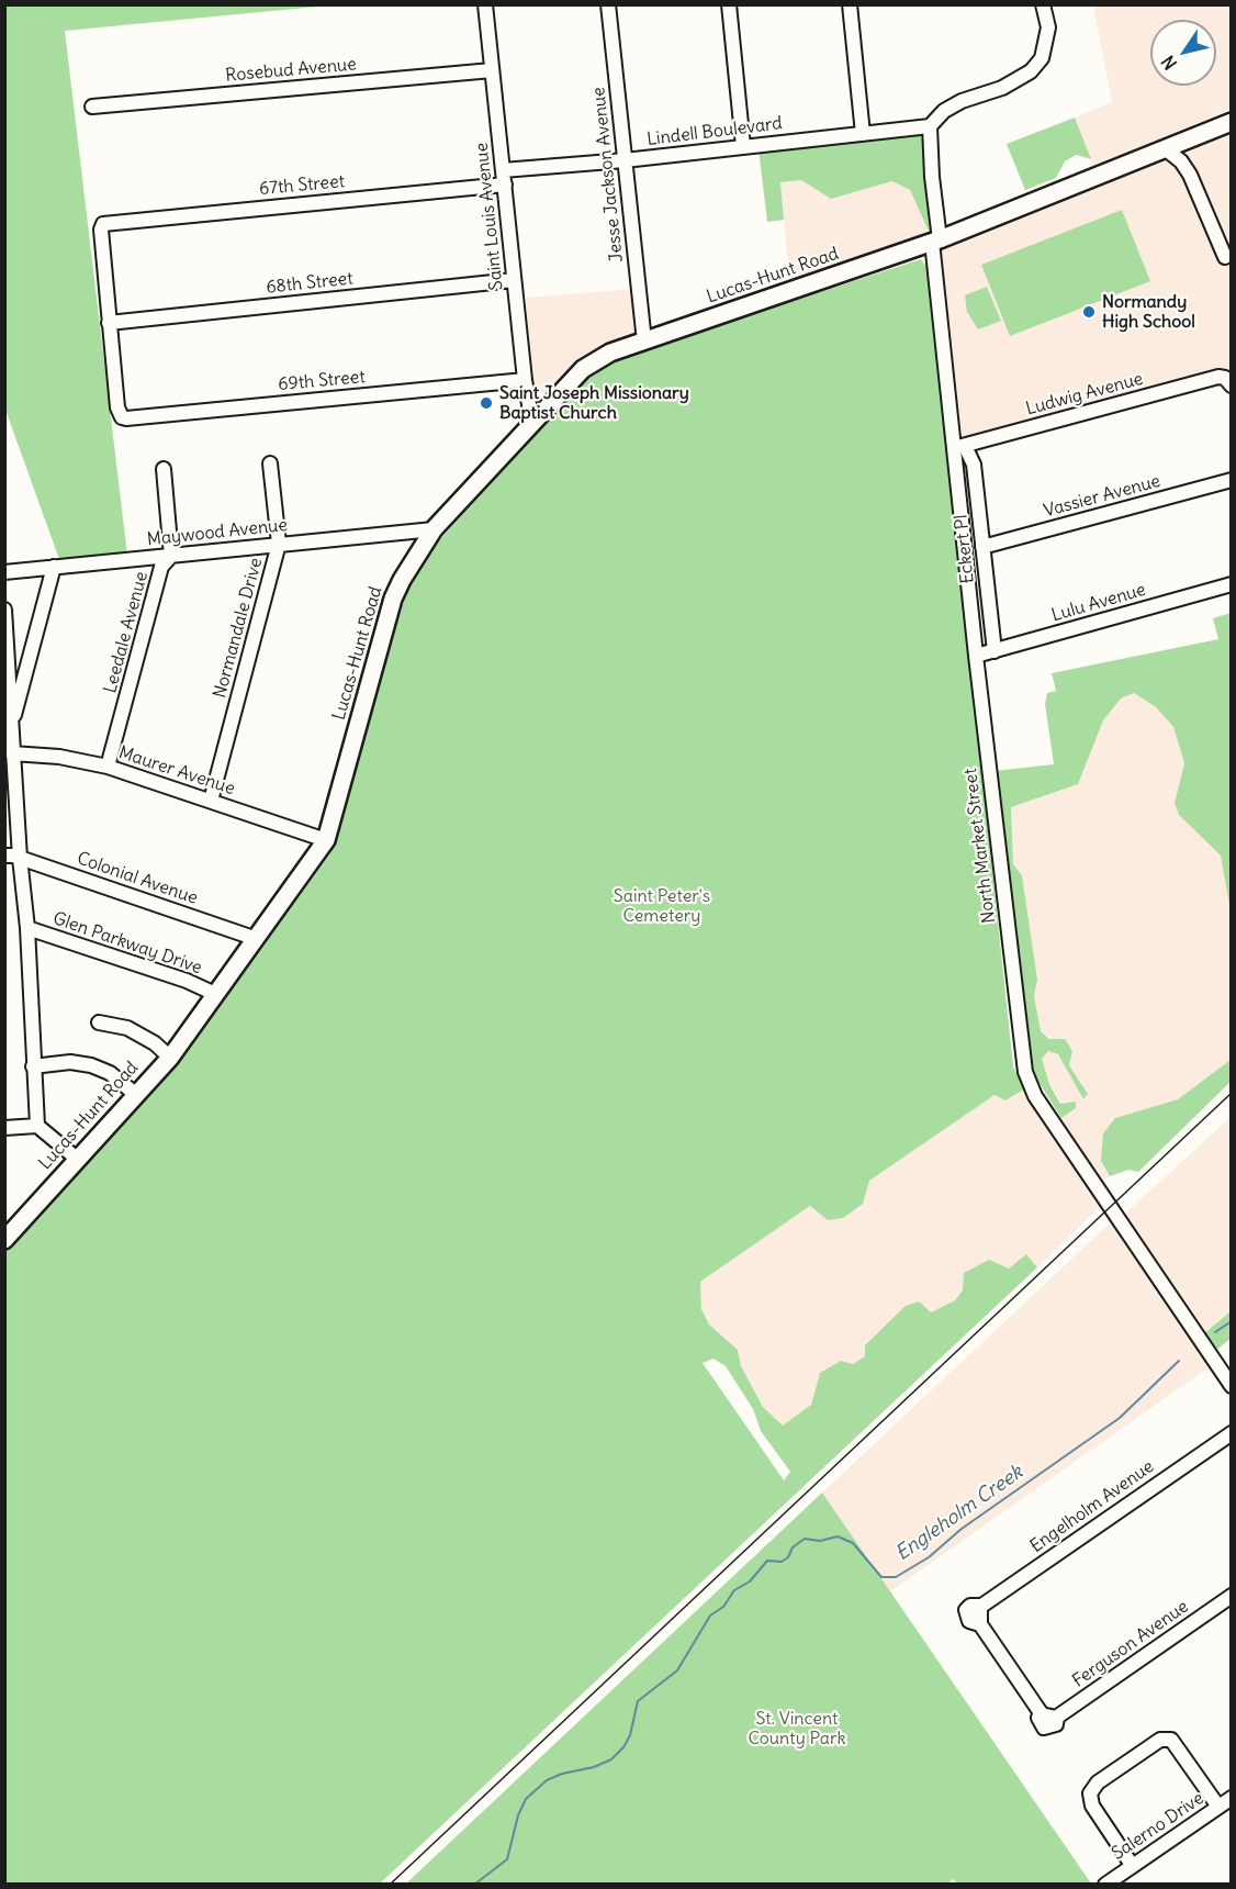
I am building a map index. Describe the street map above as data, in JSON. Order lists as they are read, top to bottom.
{
  "streets": {
    "main road": ["Lucas-Hunt Road"],
    "street": [
      "Rosebud Avenue",
      "Lindell Boulevard",
      "Jesse Jackson Avenue",
      "67th Street",
      "Saint Louis Avenue",
      "68th Street",
      "69th Street",
      "Ludwig Avenue",
      "Vassier Avenue",
      "Maywood Avenue",
      "Eckert Pl",
      "Lulu Avenue",
      "Normandale Drive",
      "Leedale Avenue",
      "Maurer Avenue",
      "North Market Street",
      "Colonial Avenue",
      "Glen Parkway Drive",
      "Engelholm Avenue",
      "Ferguson Avenue",
      "Salerno Drive"
    ]
  },
  "crossings": [
    ["Rosebud Avenue", "Saint Louis Avenue"],
    ["Lindell Boulevard", "Jesse Jackson Avenue"],
    ["Lindell Boulevard", "67th Street"],
    ["Lindell Boulevard", "Saint Louis Avenue"],
    ["Lindell Boulevard", "North Market Street"],
    ["Jesse Jackson Avenue", "Lucas-Hunt Road"],
    ["67th Street", "Saint Louis Avenue"],
    ["67th Street", "68th Street"],
    ["67th Street", "69th Street"],
    ["Saint Louis Avenue", "Lucas-Hunt Road"],
    ["Saint Louis Avenue", "68th Street"],
    ["Saint Louis Avenue", "69th Street"],
    ["Lucas-Hunt Road", "Maywood Avenue"],
    ["Lucas-Hunt Road", "Maurer Avenue"],
    ["Lucas-Hunt Road", "North Market Street"],
    ["Lucas-Hunt Road", "Colonial Avenue"],
    ["Lucas-Hunt Road", "Glen Parkway Drive"],
    ["68th Street", "69th Street"],
    ["Ludwig Avenue", "Eckert Pl"],
    ["Ludwig Avenue", "North Market Street"],
    ["Vassier Avenue", "Eckert Pl"],
    ["Maywood Avenue", "Normandale Drive"],
    ["Maywood Avenue", "Leedale Avenue"],
    ["Eckert Pl", "Lulu Avenue"],
    ["Eckert Pl", "North Market Street"],
    ["Lulu Avenue", "North Market Street"],
    ["Normandale Drive", "Maurer Avenue"],
    ["Leedale Avenue", "Maurer Avenue"],
    ["Engelholm Avenue", "Ferguson Avenue"]
  ],
  "water": ["Engleholm Creek"],
  "parks": ["Saint Peter's Cemetery", "St. Vincent County Park"],
  "places": ["Normandy High School", "Saint Joseph Missionary Baptist Church"],
  "north": "bottom left"
}
